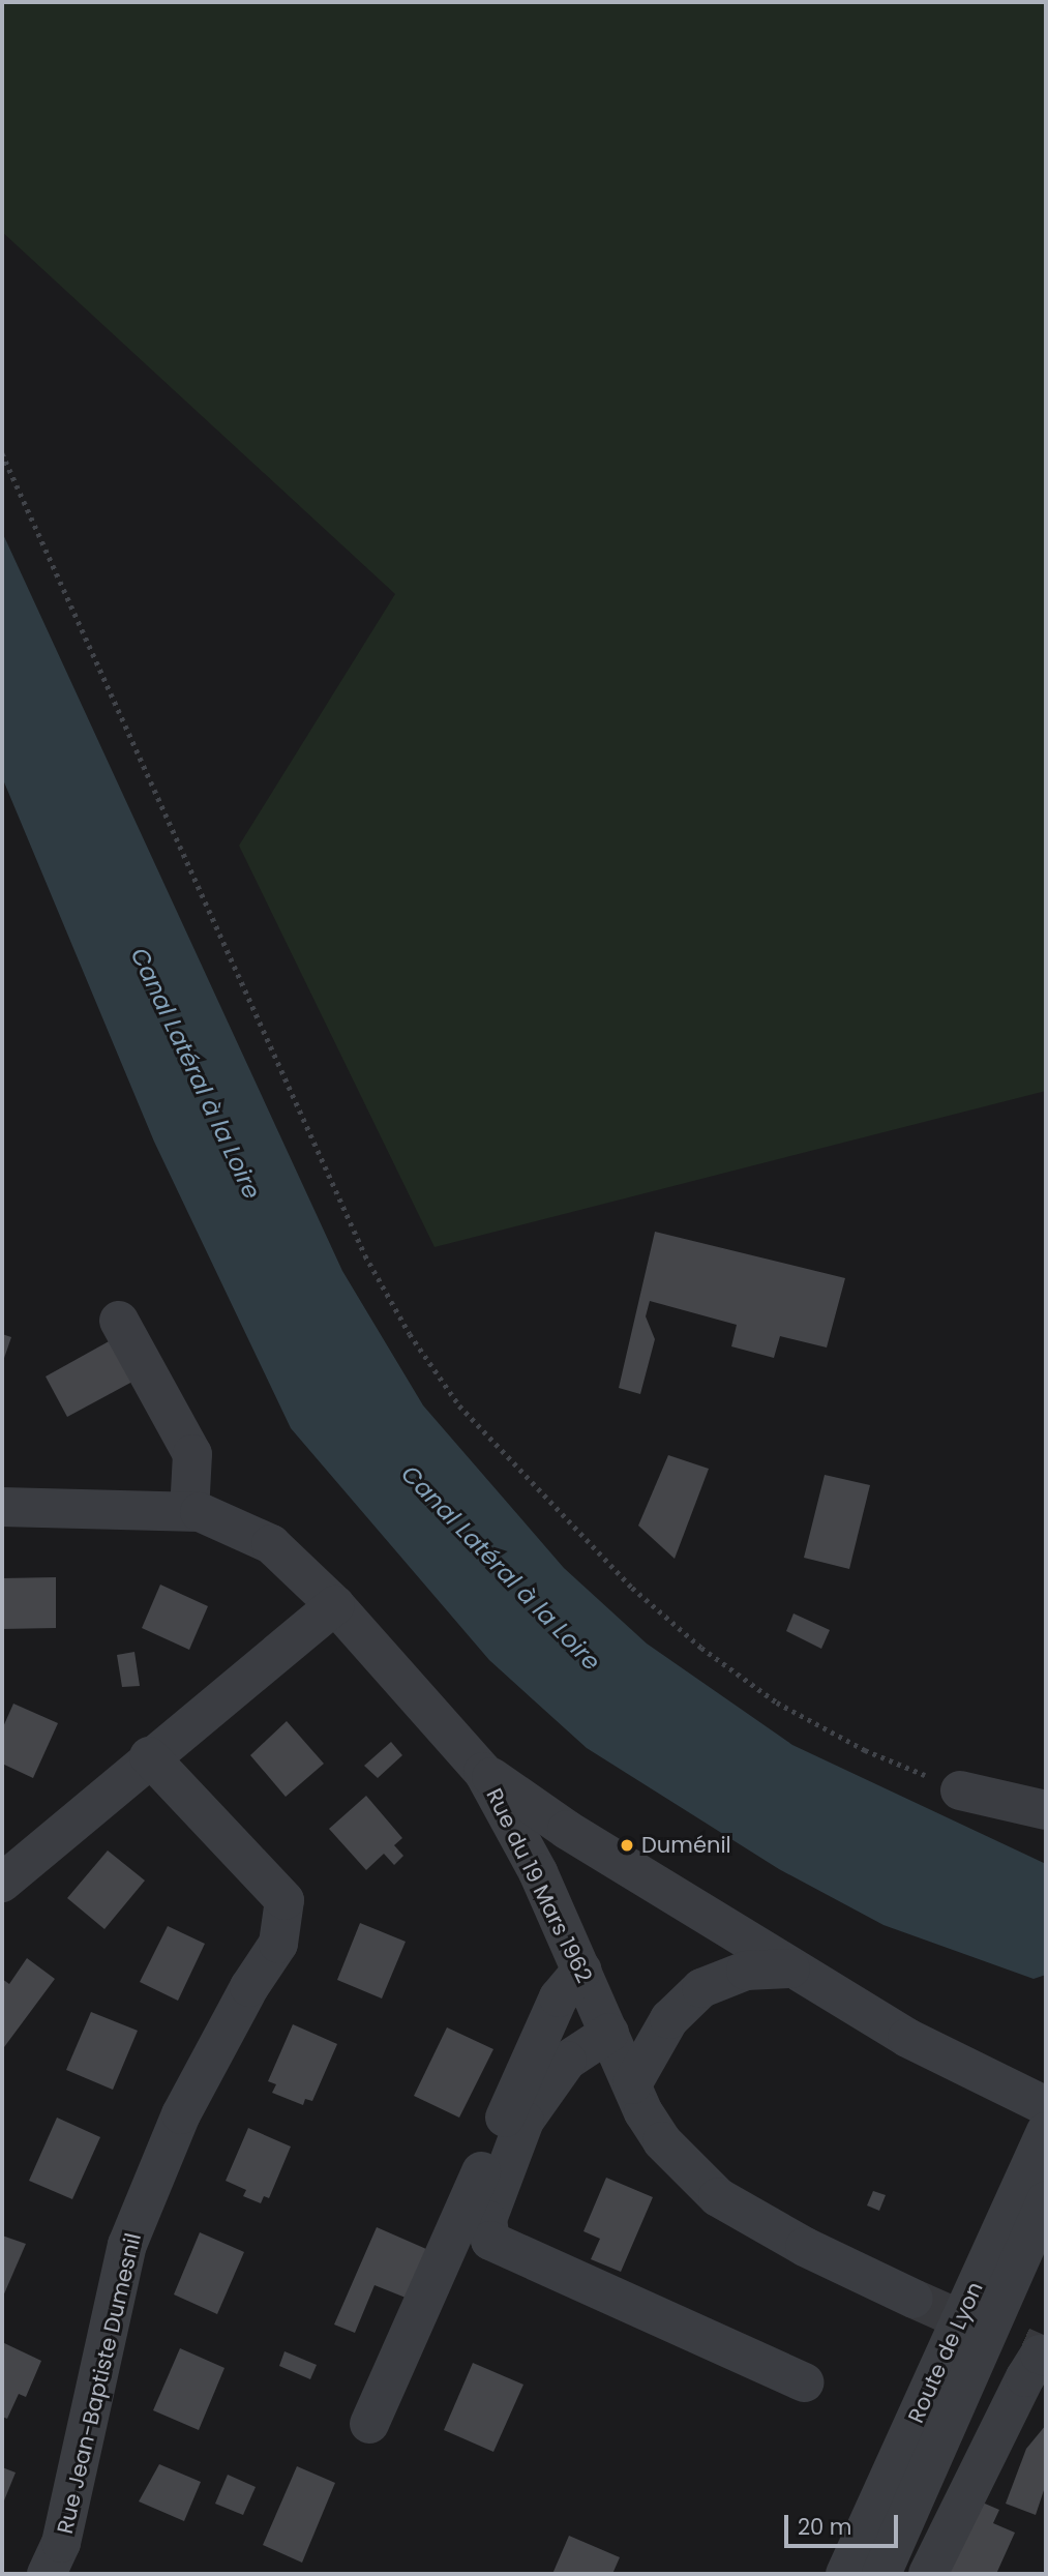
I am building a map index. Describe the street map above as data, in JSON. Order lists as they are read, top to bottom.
{
  "streets": {
    "street": ["Rue du 19 Mars 1962", "Route de Lyon", "Rue Jean-Baptiste Dumesnil"]
  },
  "water": ["Canal Latéral à la Loire"],
  "places": ["Duménil"],
  "scale_bar": "20 m"
}
